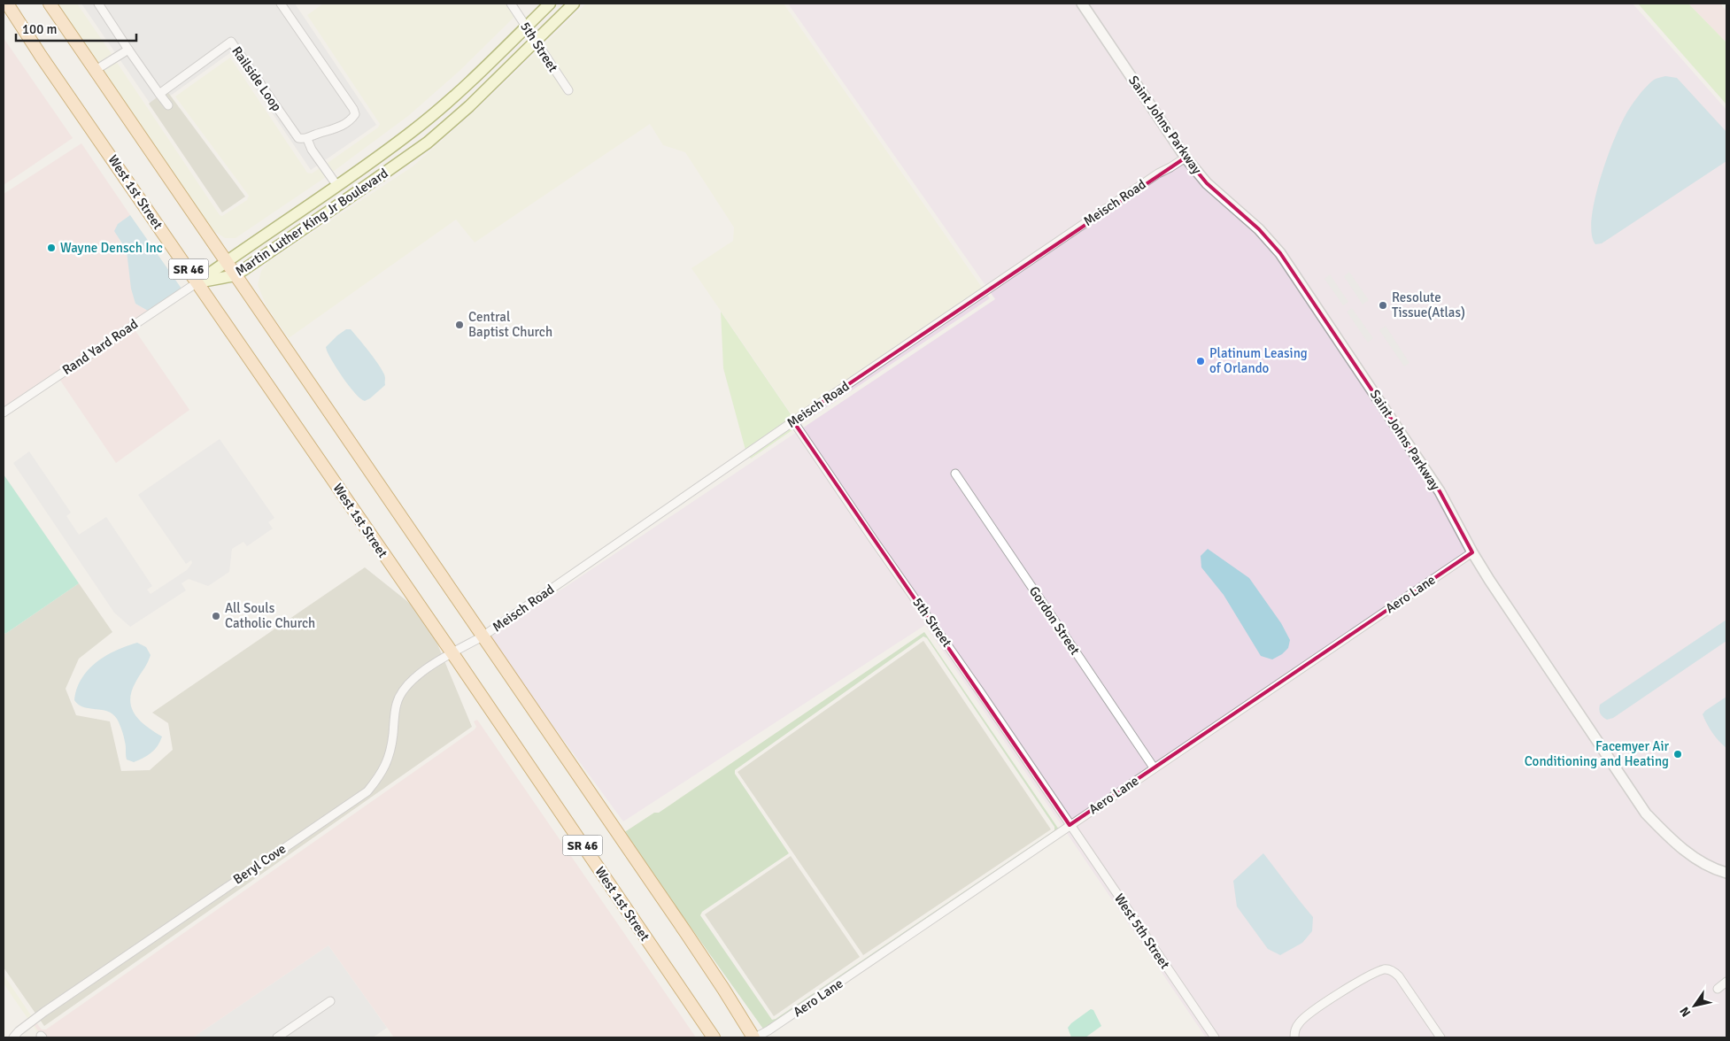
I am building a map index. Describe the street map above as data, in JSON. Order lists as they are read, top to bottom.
{
  "streets": {
    "main road": ["West 1st Street", "Martin Luther King Jr Boulevard", "SR 46"],
    "street": [
      "5th Street",
      "Railside Loop",
      "Saint Johns Parkway",
      "Meisch Road",
      "Rand Yard Road",
      "Aero Lane",
      "Gordon Street",
      "Beryl Cove",
      "West 5th Street"
    ]
  },
  "crossings": [
    ["5th Street", "Meisch Road"],
    ["5th Street", "Martin Luther King Jr Boulevard"],
    ["5th Street", "Aero Lane"],
    ["5th Street", "West 5th Street"],
    ["Railside Loop", "Martin Luther King Jr Boulevard"],
    ["Saint Johns Parkway", "Meisch Road"],
    ["Saint Johns Parkway", "Aero Lane"],
    ["West 1st Street", "Meisch Road"],
    ["West 1st Street", "Martin Luther King Jr Boulevard"],
    ["West 1st Street", "Rand Yard Road"],
    ["West 1st Street", "Beryl Cove"],
    ["Meisch Road", "SR 46"],
    ["Meisch Road", "Beryl Cove"],
    ["Martin Luther King Jr Boulevard", "SR 46"],
    ["Martin Luther King Jr Boulevard", "Rand Yard Road"],
    ["SR 46", "Aero Lane"],
    ["Aero Lane", "Gordon Street"],
    ["Aero Lane", "West 5th Street"]
  ],
  "places": [
    "Wayne Densch Inc",
    "Resolute Tissue(Atlas)",
    "Central Baptist Church",
    "Platinum Leasing of Orlando",
    "All Souls Catholic Church",
    "Facemyer Air Conditioning and Heating"
  ],
  "scale_bar": "100 m",
  "north": "bottom left"
}
